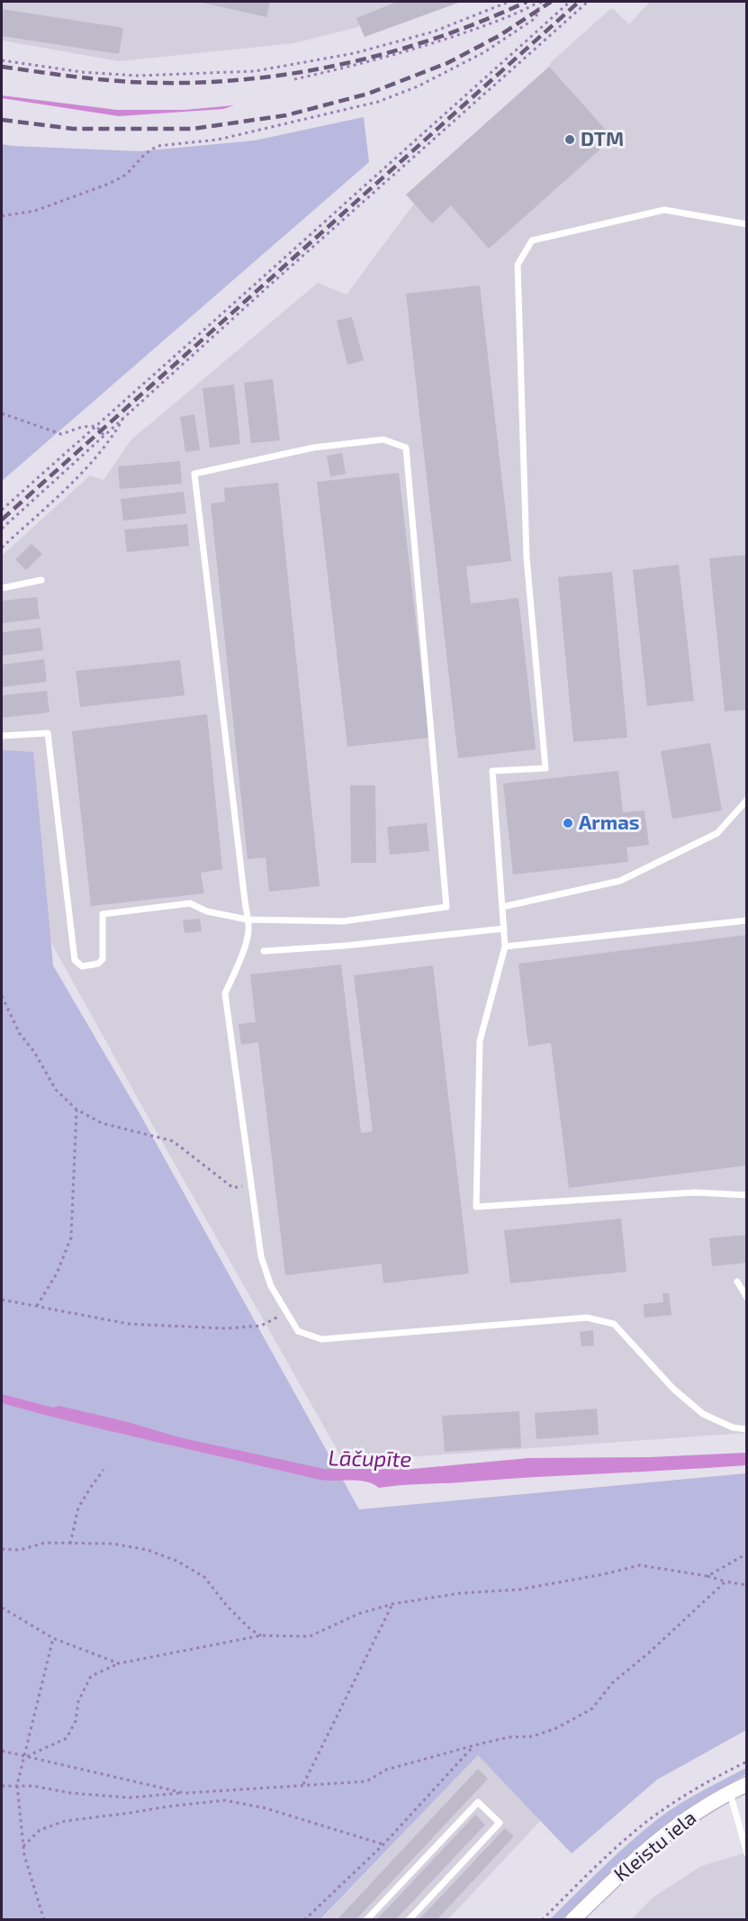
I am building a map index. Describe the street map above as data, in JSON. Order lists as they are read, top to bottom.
{
  "streets": {
    "main road": ["Kleistu iela"]
  },
  "water": ["Lāčupīte"],
  "places": ["DTM", "Armas"]
}
